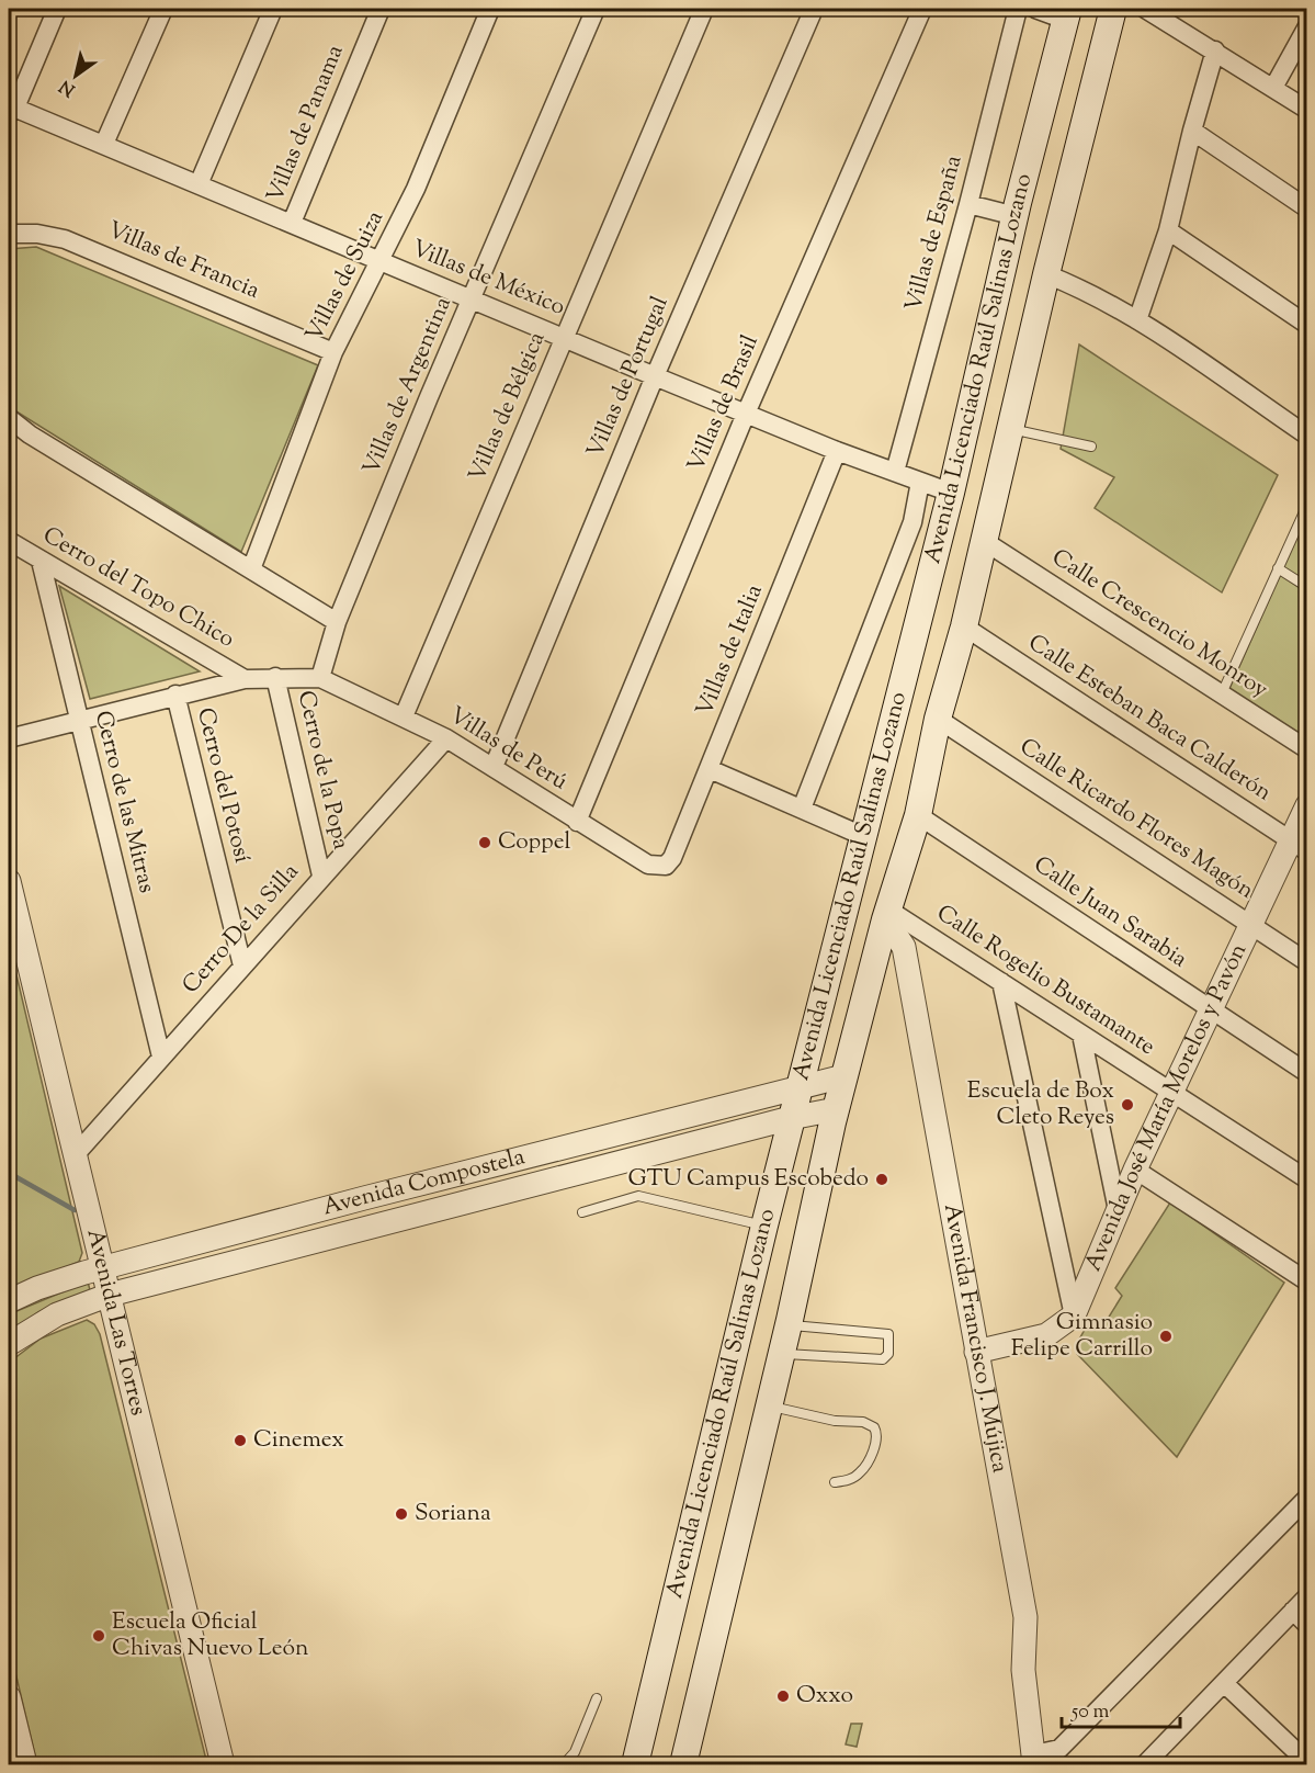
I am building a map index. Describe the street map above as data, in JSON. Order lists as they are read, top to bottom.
{
  "streets": {
    "main road": ["Avenida Licenciado Raúl Salinas Lozano"],
    "street": [
      "Villas de Panama",
      "Villas de España",
      "Villas de Francia",
      "Villas de Suiza",
      "Villas de México",
      "Villas de Portugal",
      "Villas de Argentina",
      "Villas de Brasil",
      "Villas de Bélgica",
      "Cerro del Topo Chico",
      "Calle Crescencio Monroy",
      "Villas de Italia",
      "Calle Esteban Baca Calderón",
      "Villas de Perú",
      "Cerro de la Popa",
      "Cerro del Potosí",
      "Cerro de las Mitras",
      "Calle Ricardo Flores Magón",
      "Calle Juan Sarabia",
      "Cerro De la Silla",
      "Calle Rogelio Bustamante",
      "Avenida José María Morelos y Pavón",
      "Avenida Compostela",
      "Avenida Las Torres",
      "Avenida Francisco J. Mújica"
    ]
  },
  "crossings": [
    ["Villas de Panama", "Villas de México"],
    ["Villas de España", "Villas de México"],
    ["Villas de Francia", "Villas de Suiza"],
    ["Villas de Suiza", "Villas de México"],
    ["Villas de México", "Avenida Licenciado Raúl Salinas Lozano"],
    ["Villas de México", "Villas de Portugal"],
    ["Villas de México", "Villas de Argentina"],
    ["Villas de México", "Villas de Brasil"],
    ["Villas de México", "Villas de Bélgica"],
    ["Villas de México", "Villas de Italia"],
    ["Avenida Licenciado Raúl Salinas Lozano", "Calle Crescencio Monroy"],
    ["Avenida Licenciado Raúl Salinas Lozano", "Calle Esteban Baca Calderón"],
    ["Avenida Licenciado Raúl Salinas Lozano", "Calle Ricardo Flores Magón"],
    ["Avenida Licenciado Raúl Salinas Lozano", "Calle Juan Sarabia"],
    ["Avenida Licenciado Raúl Salinas Lozano", "Calle Rogelio Bustamante"],
    ["Avenida Licenciado Raúl Salinas Lozano", "Avenida Compostela"],
    ["Avenida Licenciado Raúl Salinas Lozano", "Avenida Francisco J. Mújica"],
    ["Villas de Portugal", "Villas de Perú"],
    ["Villas de Argentina", "Villas de Perú"],
    ["Villas de Brasil", "Villas de Perú"],
    ["Villas de Bélgica", "Villas de Perú"],
    ["Cerro del Topo Chico", "Cerro de las Mitras"],
    ["Villas de Italia", "Villas de Perú"],
    ["Calle Esteban Baca Calderón", "Avenida José María Morelos y Pavón"],
    ["Villas de Perú", "Cerro De la Silla"],
    ["Cerro de la Popa", "Cerro De la Silla"],
    ["Cerro del Potosí", "Cerro De la Silla"],
    ["Cerro de las Mitras", "Cerro De la Silla"],
    ["Calle Ricardo Flores Magón", "Avenida José María Morelos y Pavón"],
    ["Calle Juan Sarabia", "Avenida José María Morelos y Pavón"],
    ["Cerro De la Silla", "Avenida Las Torres"],
    ["Calle Rogelio Bustamante", "Avenida José María Morelos y Pavón"],
    ["Calle Rogelio Bustamante", "Avenida Francisco J. Mújica"],
    ["Avenida Compostela", "Avenida Las Torres"]
  ],
  "places": [
    "Coppel",
    "Escuela de Box Cleto Reyes",
    "GTU Campus Escobedo",
    "Gimnasio Felipe Carrillo",
    "Cinemex",
    "Soriana",
    "Escuela Oficial Chivas Nuevo León",
    "Oxxo"
  ],
  "scale_bar": "50 m",
  "north": "bottom left"
}
